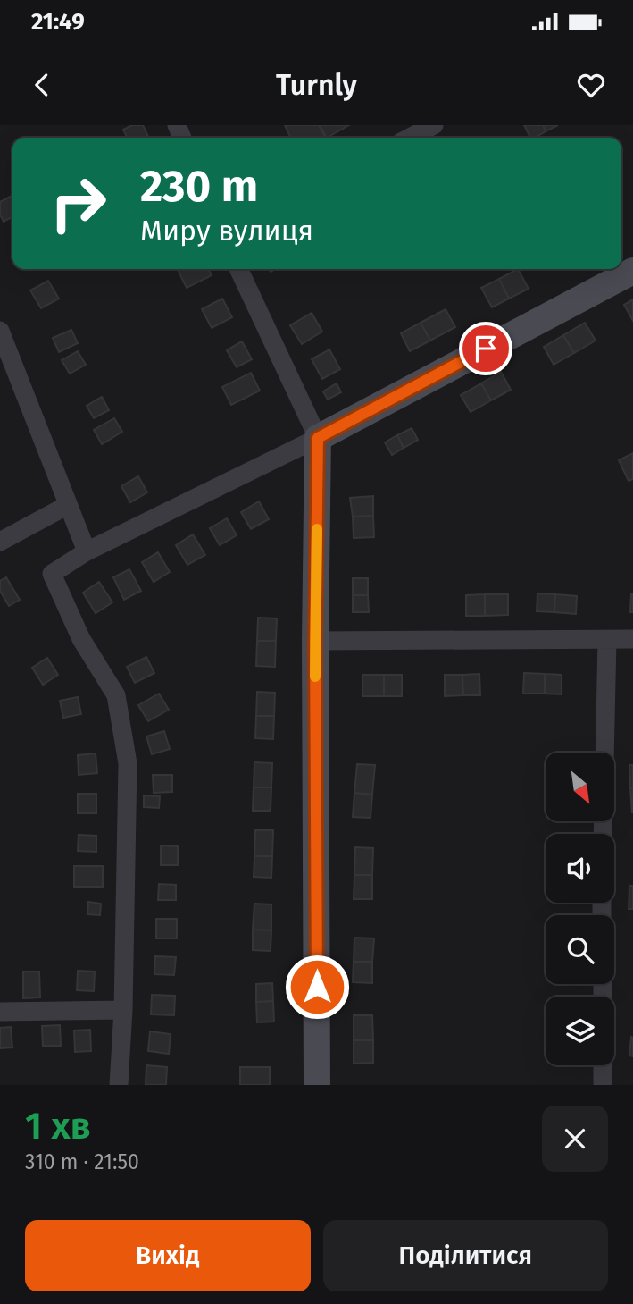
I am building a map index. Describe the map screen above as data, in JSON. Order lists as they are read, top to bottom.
{
  "north": "bottom right",
  "page": {
    "status": "21:49",
    "header": "Turnly",
    "turn": ["230 m", "Миру вулиця"],
    "heading": ["1 хв", "310 m · 21:50"],
    "buttons": ["Вихід", "Поділитися"]
  }
}
